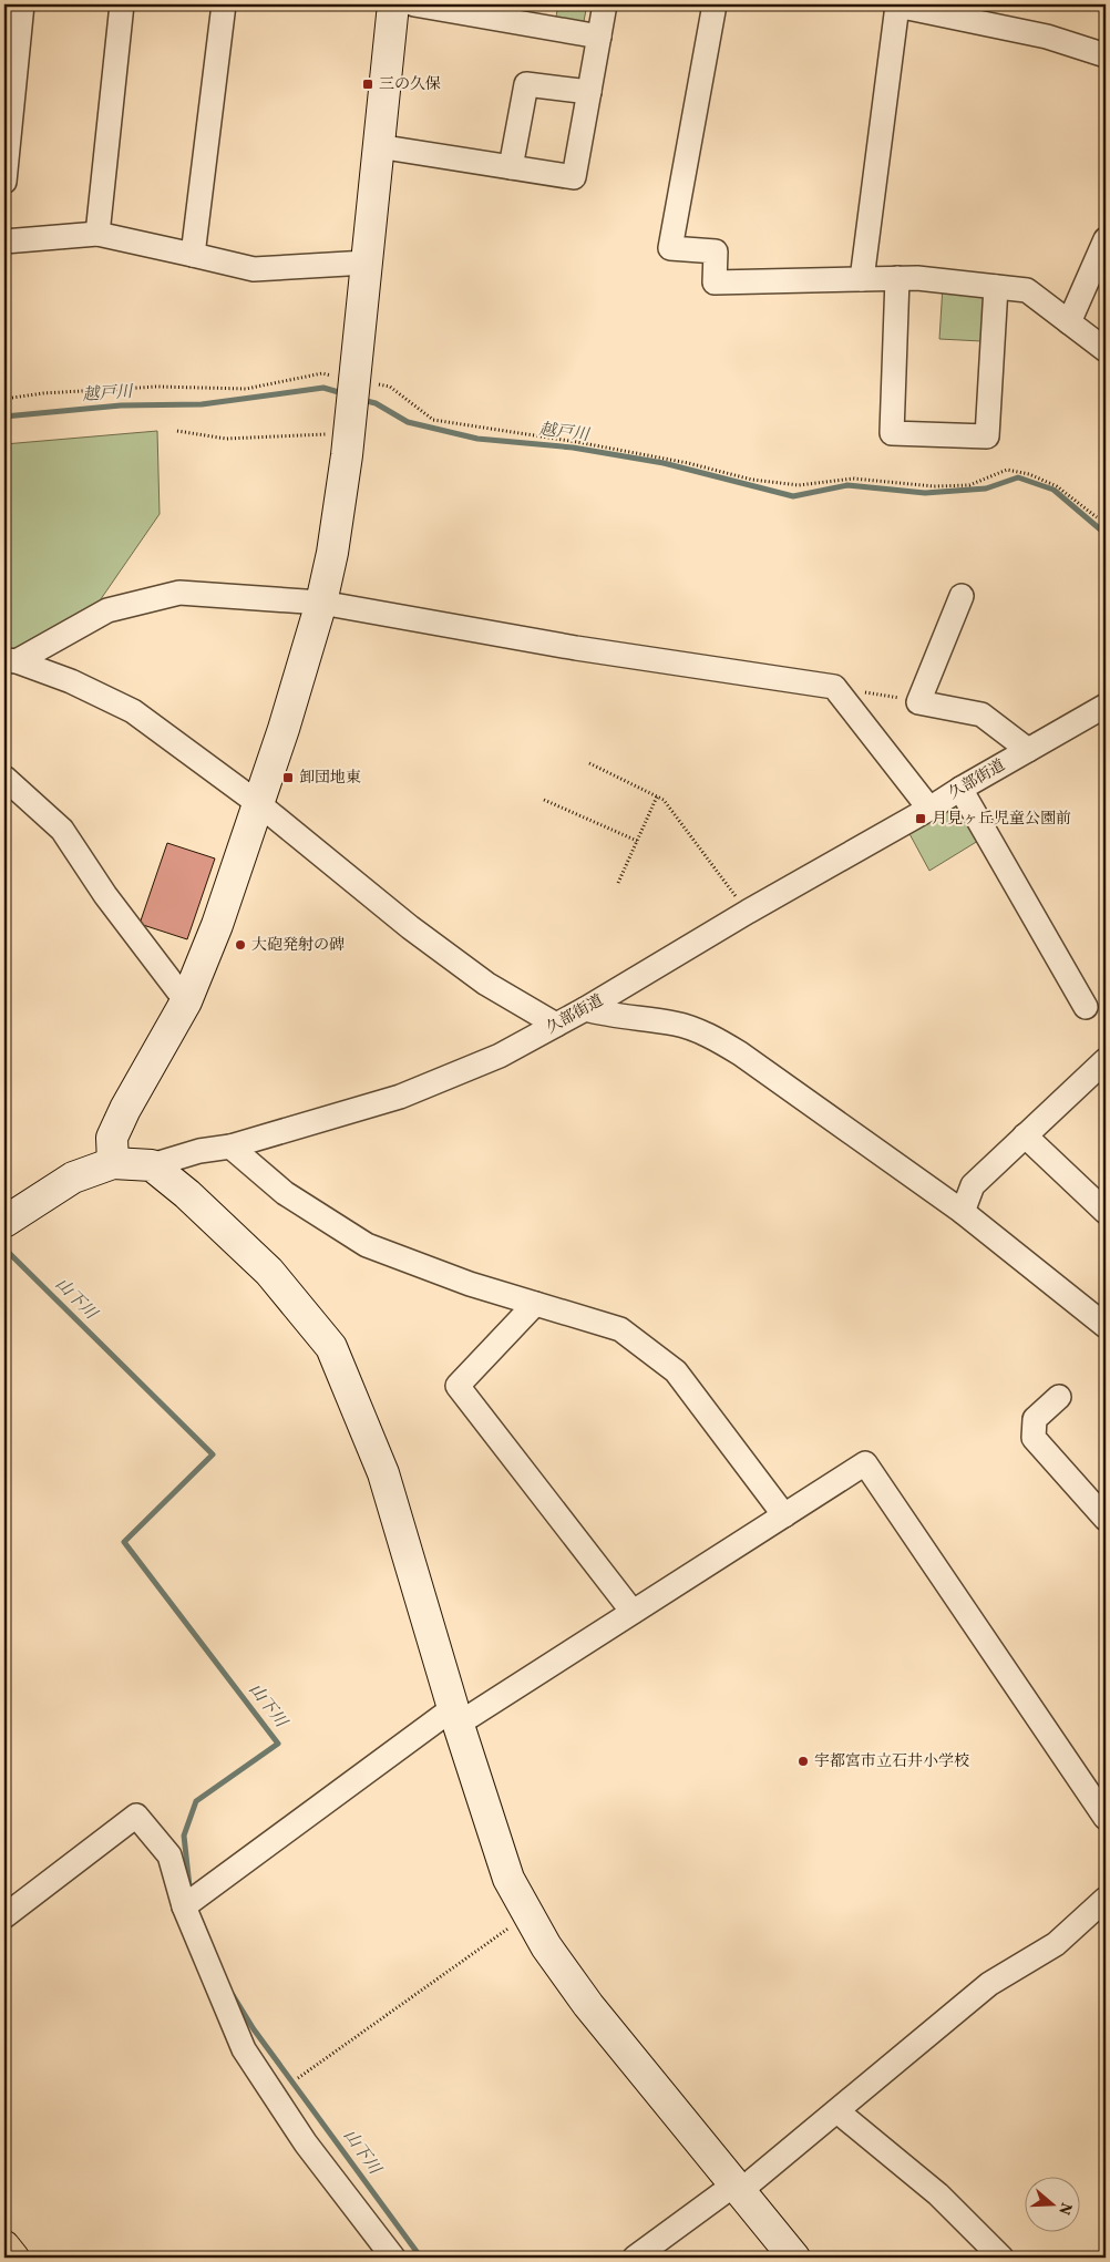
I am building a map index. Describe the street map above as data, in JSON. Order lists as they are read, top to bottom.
{
  "streets": {
    "street": ["久部街道"]
  },
  "water": ["越戸川", "山下川"],
  "places": {
    "transit": ["三の久保", "卸団地東", "月見ヶ丘児童公園前"],
    "other": ["大砲発射の碑", "宇都宮市立石井小学校"]
  },
  "north": "right"
}
